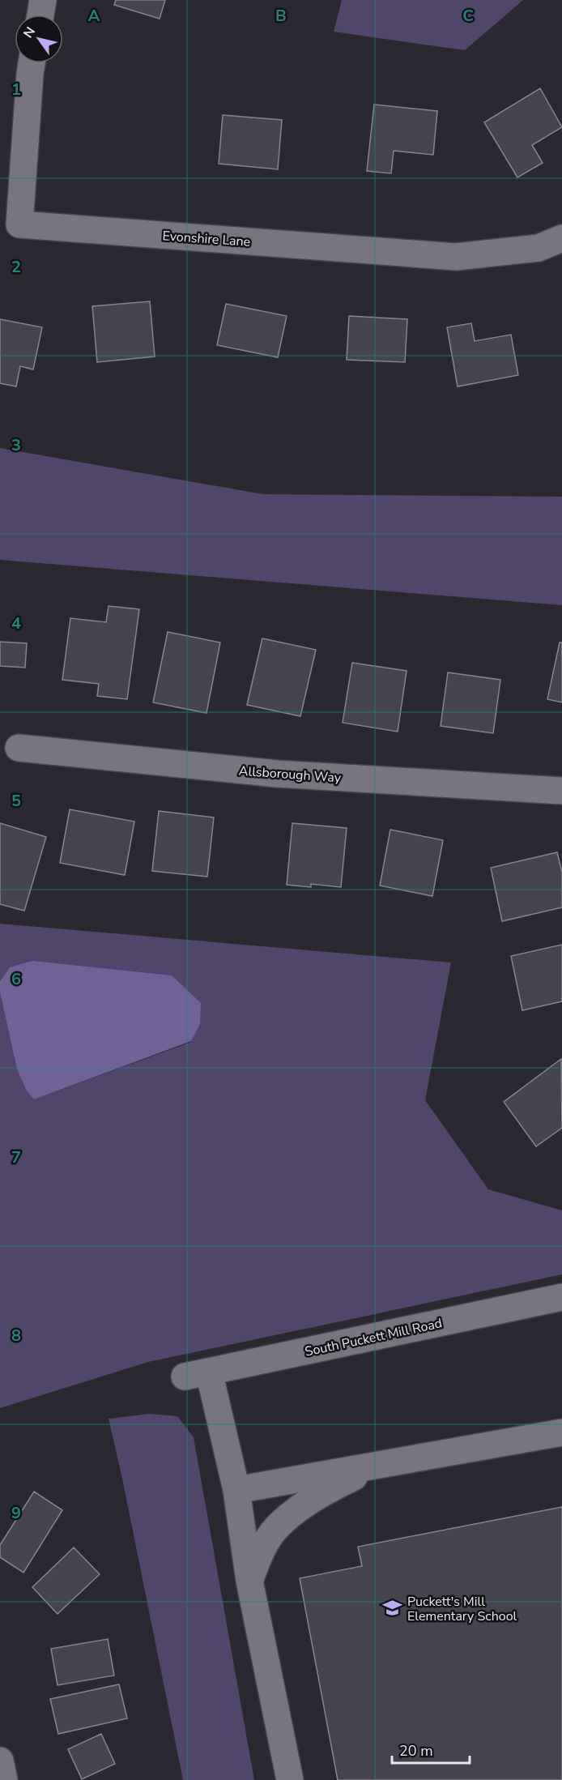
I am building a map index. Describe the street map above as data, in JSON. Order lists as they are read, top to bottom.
{
  "streets": {
    "street": ["Evonshire Lane", "Allsborough Way", "South Puckett Mill Road"]
  },
  "places": {
    "school or university": ["Puckett's Mill Elementary School"]
  },
  "scale_bar": "20 m",
  "north": "top left",
  "grid": {
    "columns": ["A", "B", "C"],
    "rows": [
      "1",
      "2",
      "3",
      "4",
      "5",
      "6",
      "7",
      "8",
      "9"
    ]
  }
}
